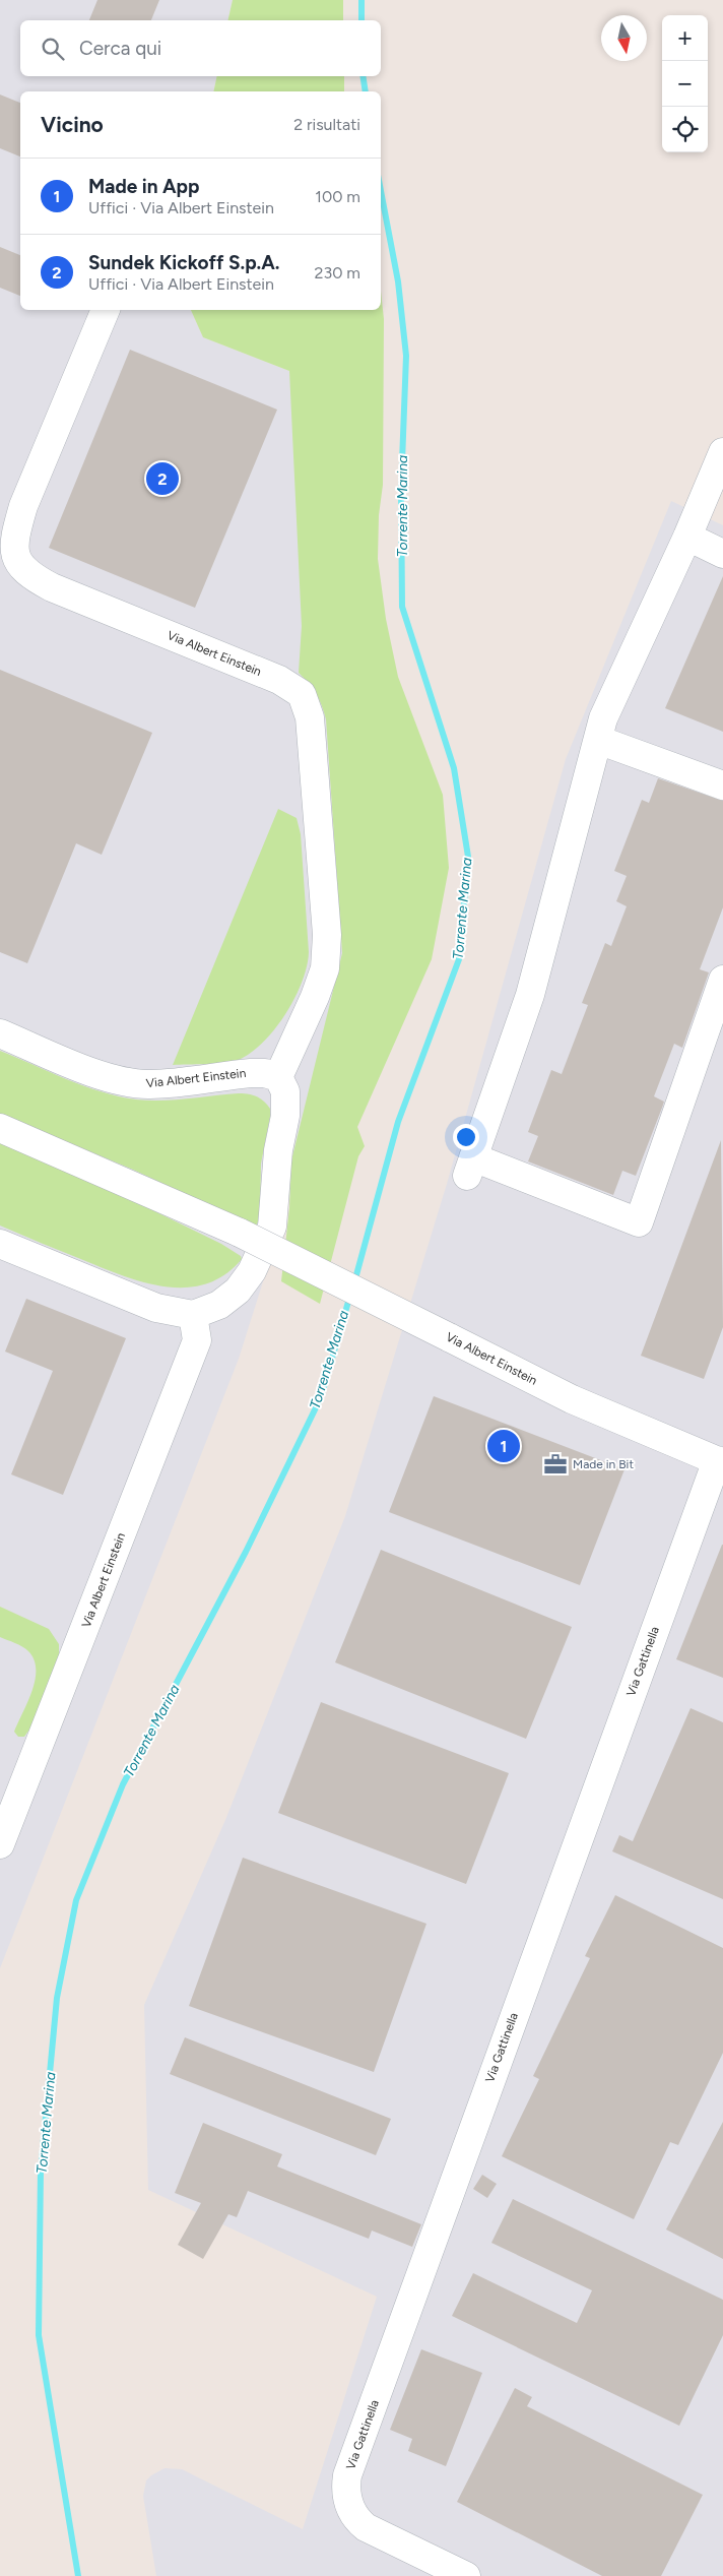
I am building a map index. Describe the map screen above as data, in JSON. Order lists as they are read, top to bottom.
{
  "streets": {
    "street": ["Via Albert Einstein", "Via Gattinella"]
  },
  "crossings": [
    ["Via Albert Einstein", "Via Gattinella"]
  ],
  "water": ["Torrente Marina"],
  "places": {
    "office": ["Made in Bit"]
  },
  "north": "bottom",
  "page": {
    "map_buttons": ["+", "−"],
    "search": "Cerca qui",
    "heading": ["Vicino", "2 risultati"],
    "list": [
      {
        "mark": "1",
        "name": "Made in App",
        "note": "Uffici · Via Albert Einstein",
        "value": "100 m"
      },
      {
        "mark": "2",
        "name": "Sundek Kickoff S.p.A.",
        "note": "Uffici · Via Albert Einstein",
        "value": "230 m"
      }
    ],
    "pins": ["2", "1"]
  }
}
